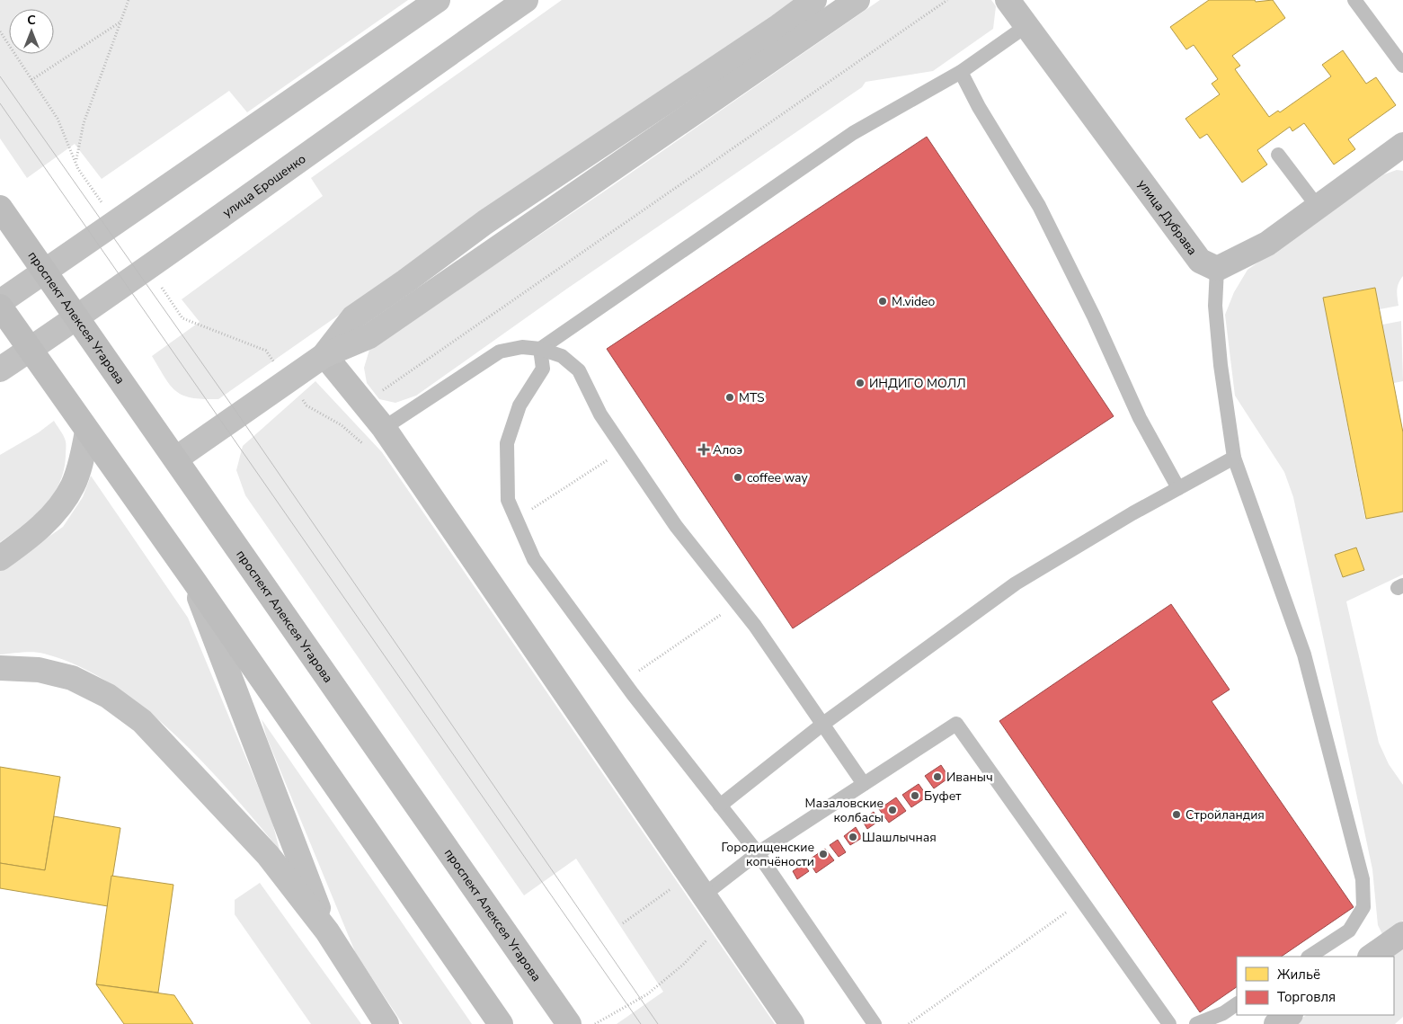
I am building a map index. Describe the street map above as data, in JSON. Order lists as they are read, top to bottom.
{
  "streets": {
    "main road": ["улица Ерошенко", "проспект Алексея Угарова"],
    "street": ["улица Дубрава"]
  },
  "places": {
    "other": [
      "M.video",
      "ИНДИГО МОЛЛ",
      "MTS",
      "coffee way",
      "Иваныч",
      "Буфет",
      "Мазаловские колбасы",
      "Стройландия",
      "Шашлычная",
      "Городищенские копчёности"
    ],
    "health": ["Алоэ"]
  },
  "legend": ["Жильё", "Торговля"],
  "north": "top"
}
